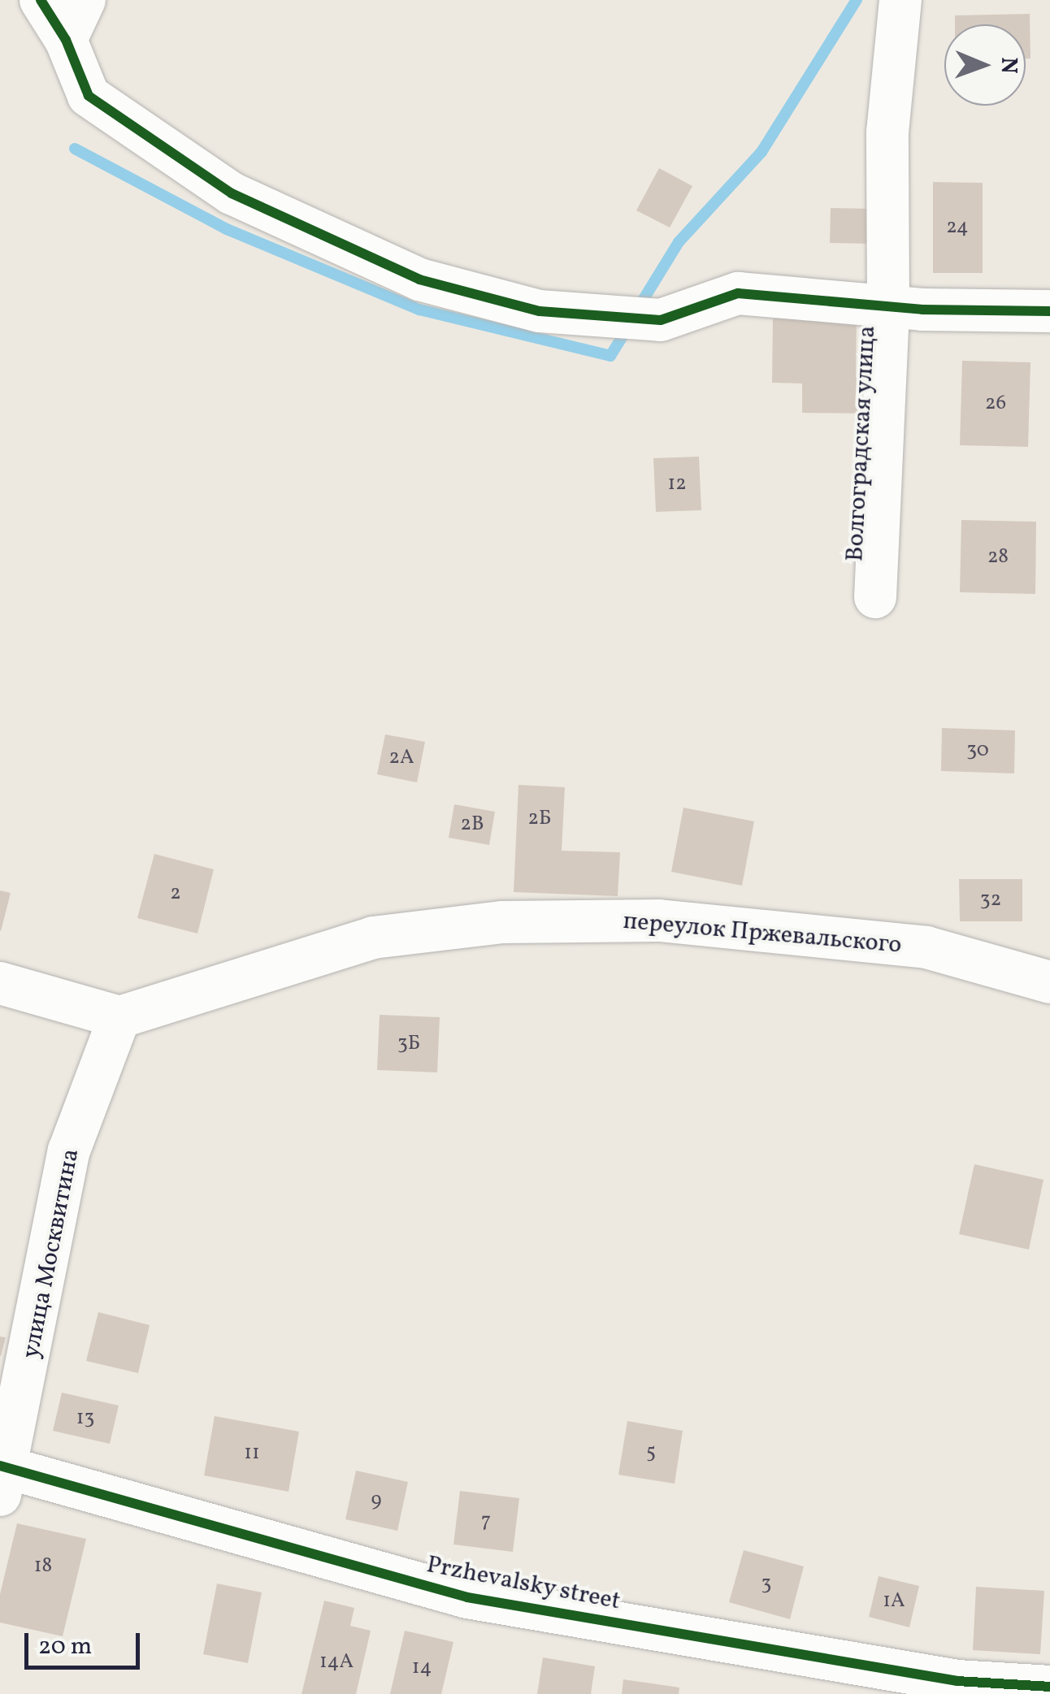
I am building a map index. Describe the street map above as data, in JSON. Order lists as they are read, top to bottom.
{
  "streets": {
    "street": [
      "Волгоградская улица",
      "переулок Пржевальского",
      "улица Москвитина",
      "Przhevalsky street"
    ]
  },
  "crossings": [
    ["переулок Пржевальского", "улица Москвитина"],
    ["улица Москвитина", "Przhevalsky street"]
  ],
  "house_numbers": [
    "24",
    "26",
    "12",
    "28",
    "30",
    "2А",
    "2Б",
    "2В",
    "2",
    "32",
    "3Б",
    "13",
    "5",
    "11",
    "9",
    "7",
    "18",
    "3",
    "1А",
    "14А",
    "14"
  ],
  "scale_bar": "20 m",
  "north": "right"
}
